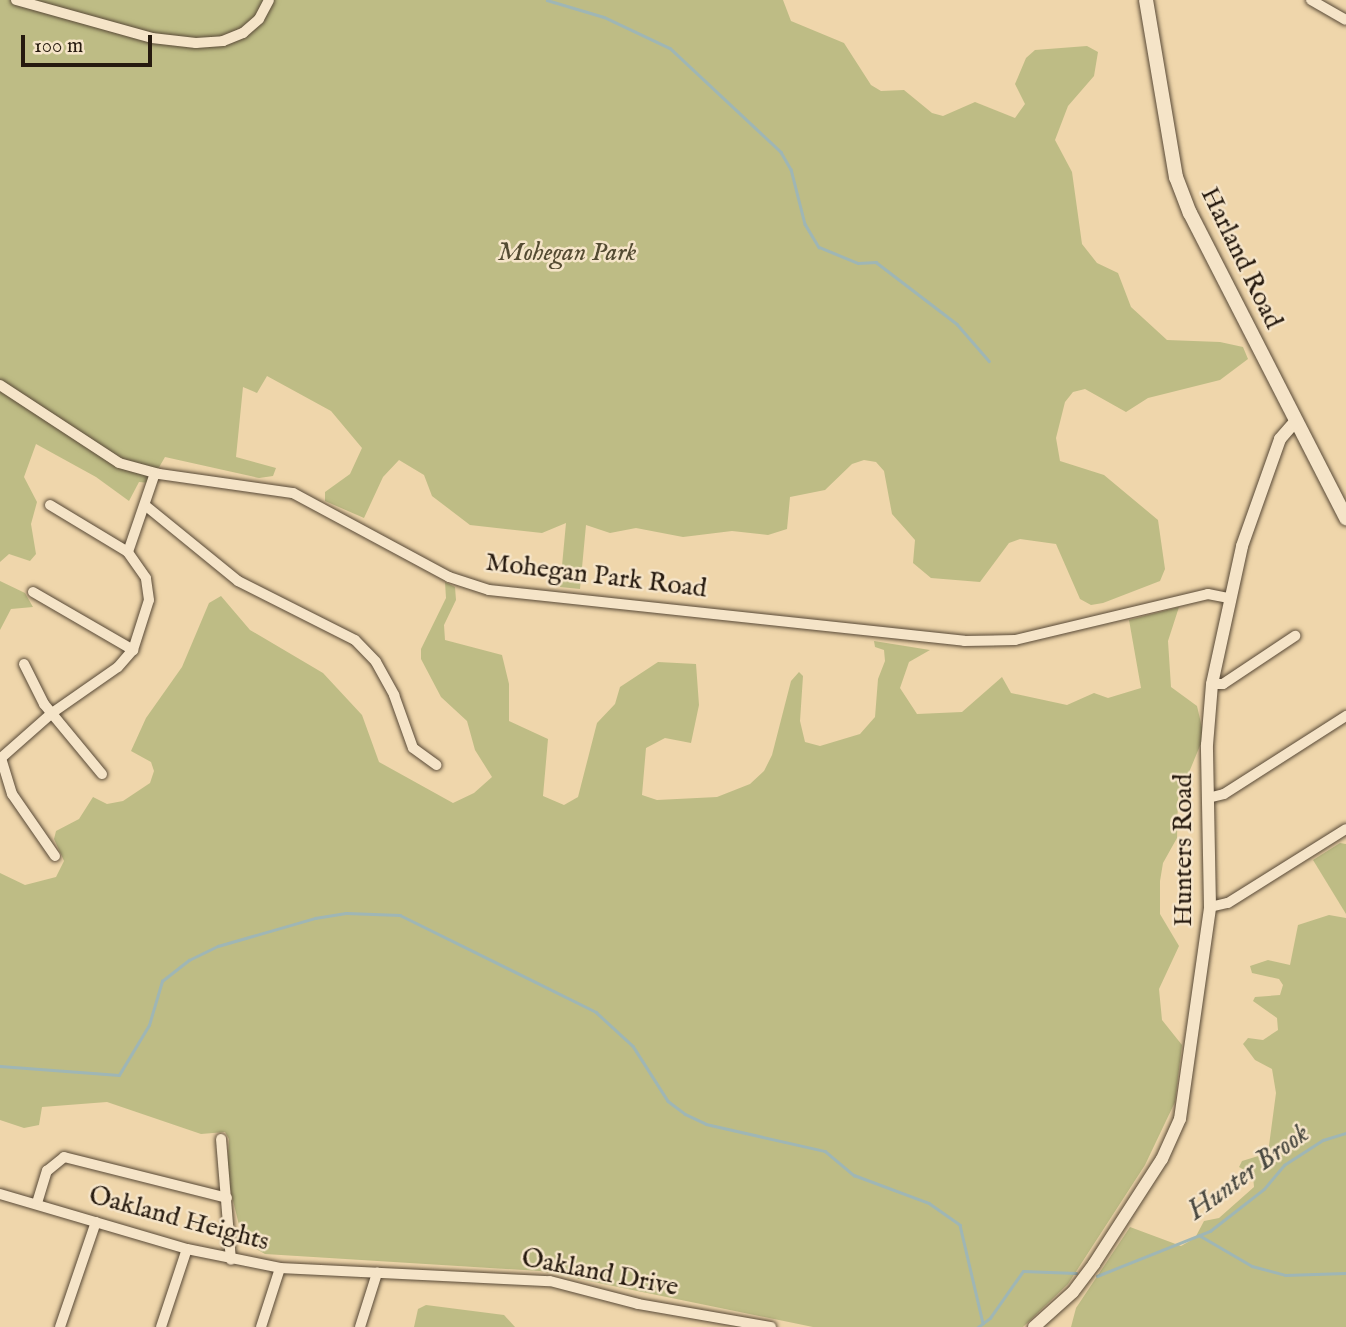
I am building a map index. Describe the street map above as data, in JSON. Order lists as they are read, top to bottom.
{
  "streets": {
    "main road": ["Harland Road"],
    "street": [
      "Mohegan Park Road",
      "Hunters Road",
      "Oakland Heights",
      "Oakland Drive"
    ]
  },
  "crossings": [
    ["Harland Road", "Hunters Road"],
    ["Mohegan Park Road", "Hunters Road"],
    ["Oakland Heights", "Oakland Drive"]
  ],
  "water": ["Hunter Brook"],
  "parks": ["Mohegan Park"],
  "scale_bar": "100 m"
}
